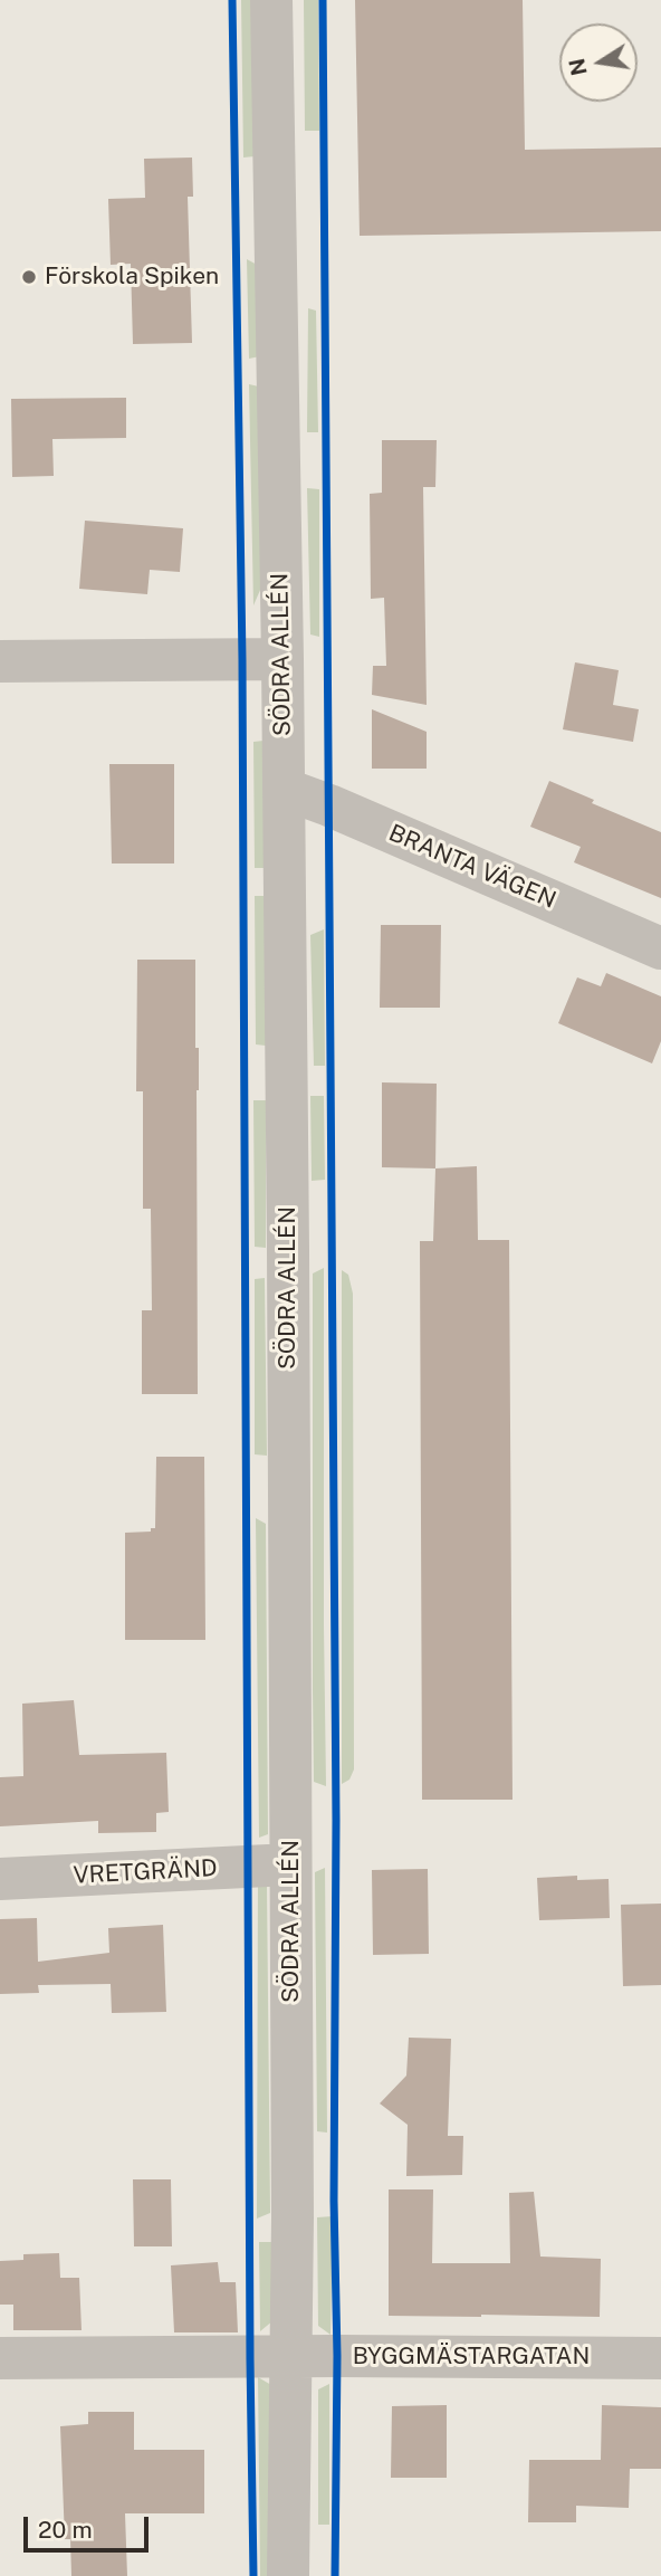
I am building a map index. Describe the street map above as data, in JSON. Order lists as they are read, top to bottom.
{
  "streets": {
    "street": [
      "SÖDRA ALLÉN",
      "BRANTA VÄGEN",
      "VRETGRÄND",
      "BYGGMÄSTARGATAN"
    ]
  },
  "crossings": [
    ["SÖDRA ALLÉN", "BRANTA VÄGEN"],
    ["SÖDRA ALLÉN", "VRETGRÄND"],
    ["SÖDRA ALLÉN", "BYGGMÄSTARGATAN"]
  ],
  "places": ["Förskola Spiken"],
  "scale_bar": "20 m",
  "north": "left"
}
